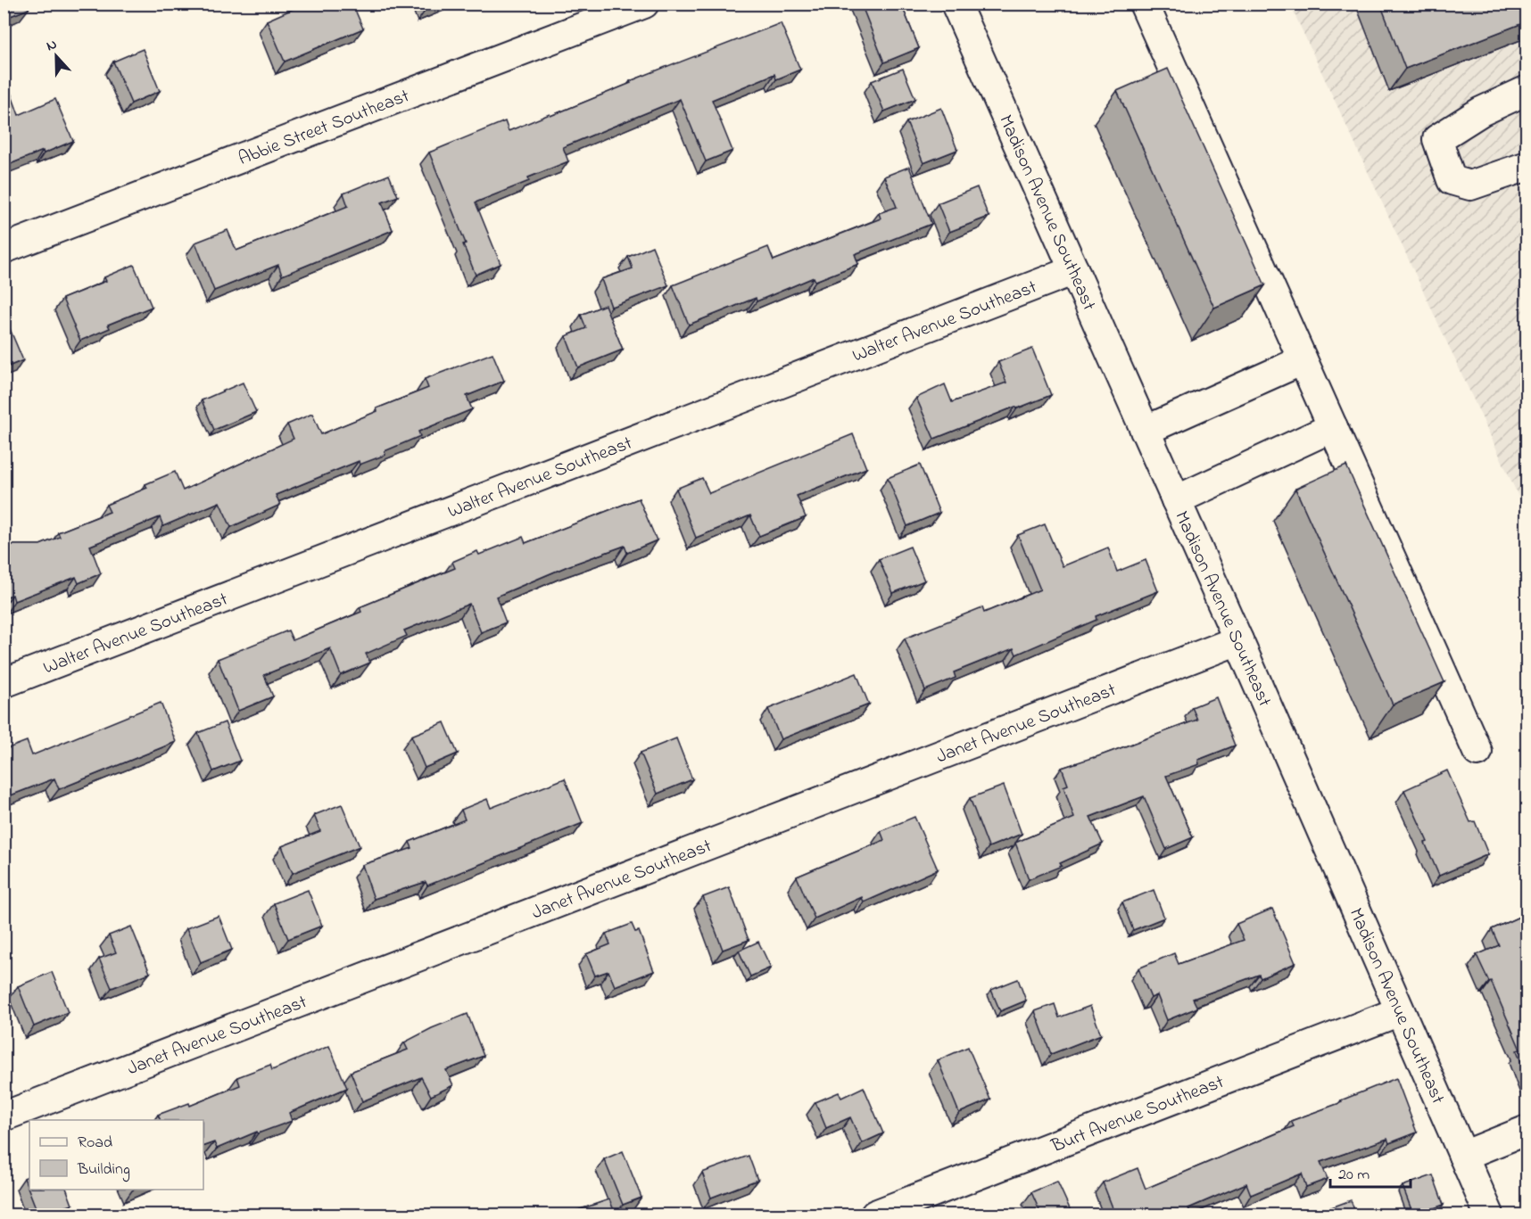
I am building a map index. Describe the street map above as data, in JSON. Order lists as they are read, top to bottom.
{
  "streets": {
    "street": [
      "Abbie Street Southeast",
      "Madison Avenue Southeast",
      "Walter Avenue Southeast",
      "Janet Avenue Southeast",
      "Burt Avenue Southeast"
    ]
  },
  "crossings": [
    ["Madison Avenue Southeast", "Walter Avenue Southeast"],
    ["Madison Avenue Southeast", "Janet Avenue Southeast"],
    ["Madison Avenue Southeast", "Burt Avenue Southeast"]
  ],
  "legend": ["Road", "Building"],
  "scale_bar": "20 m",
  "north": "top"
}
